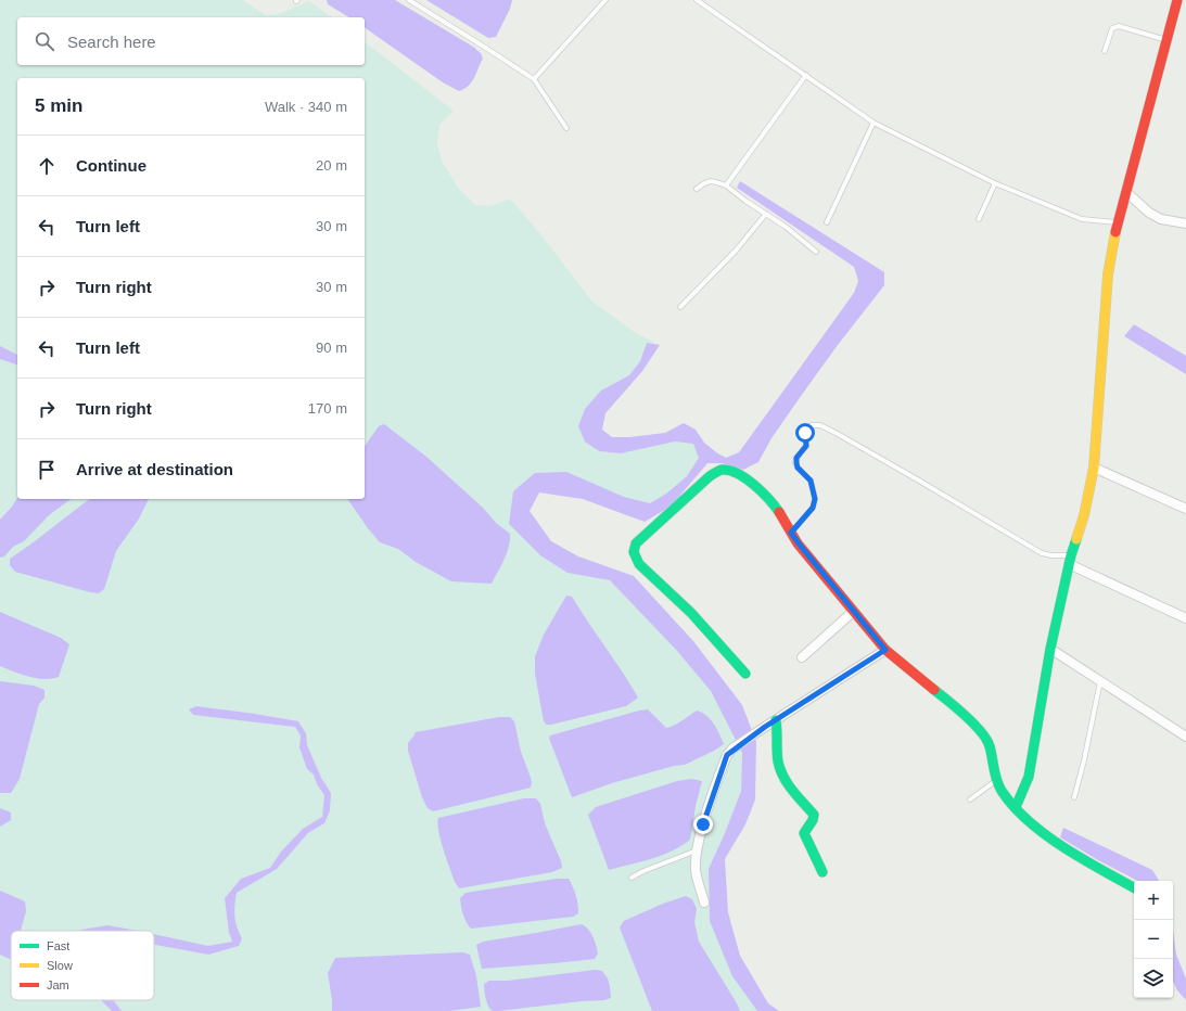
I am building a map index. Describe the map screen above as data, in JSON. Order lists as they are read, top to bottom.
{
  "legend": ["Fast", "Slow", "Jam"],
  "page": {
    "search": "Search here",
    "heading": ["5 min", "Walk · 340 m"],
    "list": [
      ["Continue", "20 m"],
      ["Turn left", "30 m"],
      ["Turn right", "30 m"],
      ["Turn left", "90 m"],
      ["Turn right", "170 m"],
      "Arrive at destination"
    ],
    "map_buttons": ["+", "−"]
  }
}
